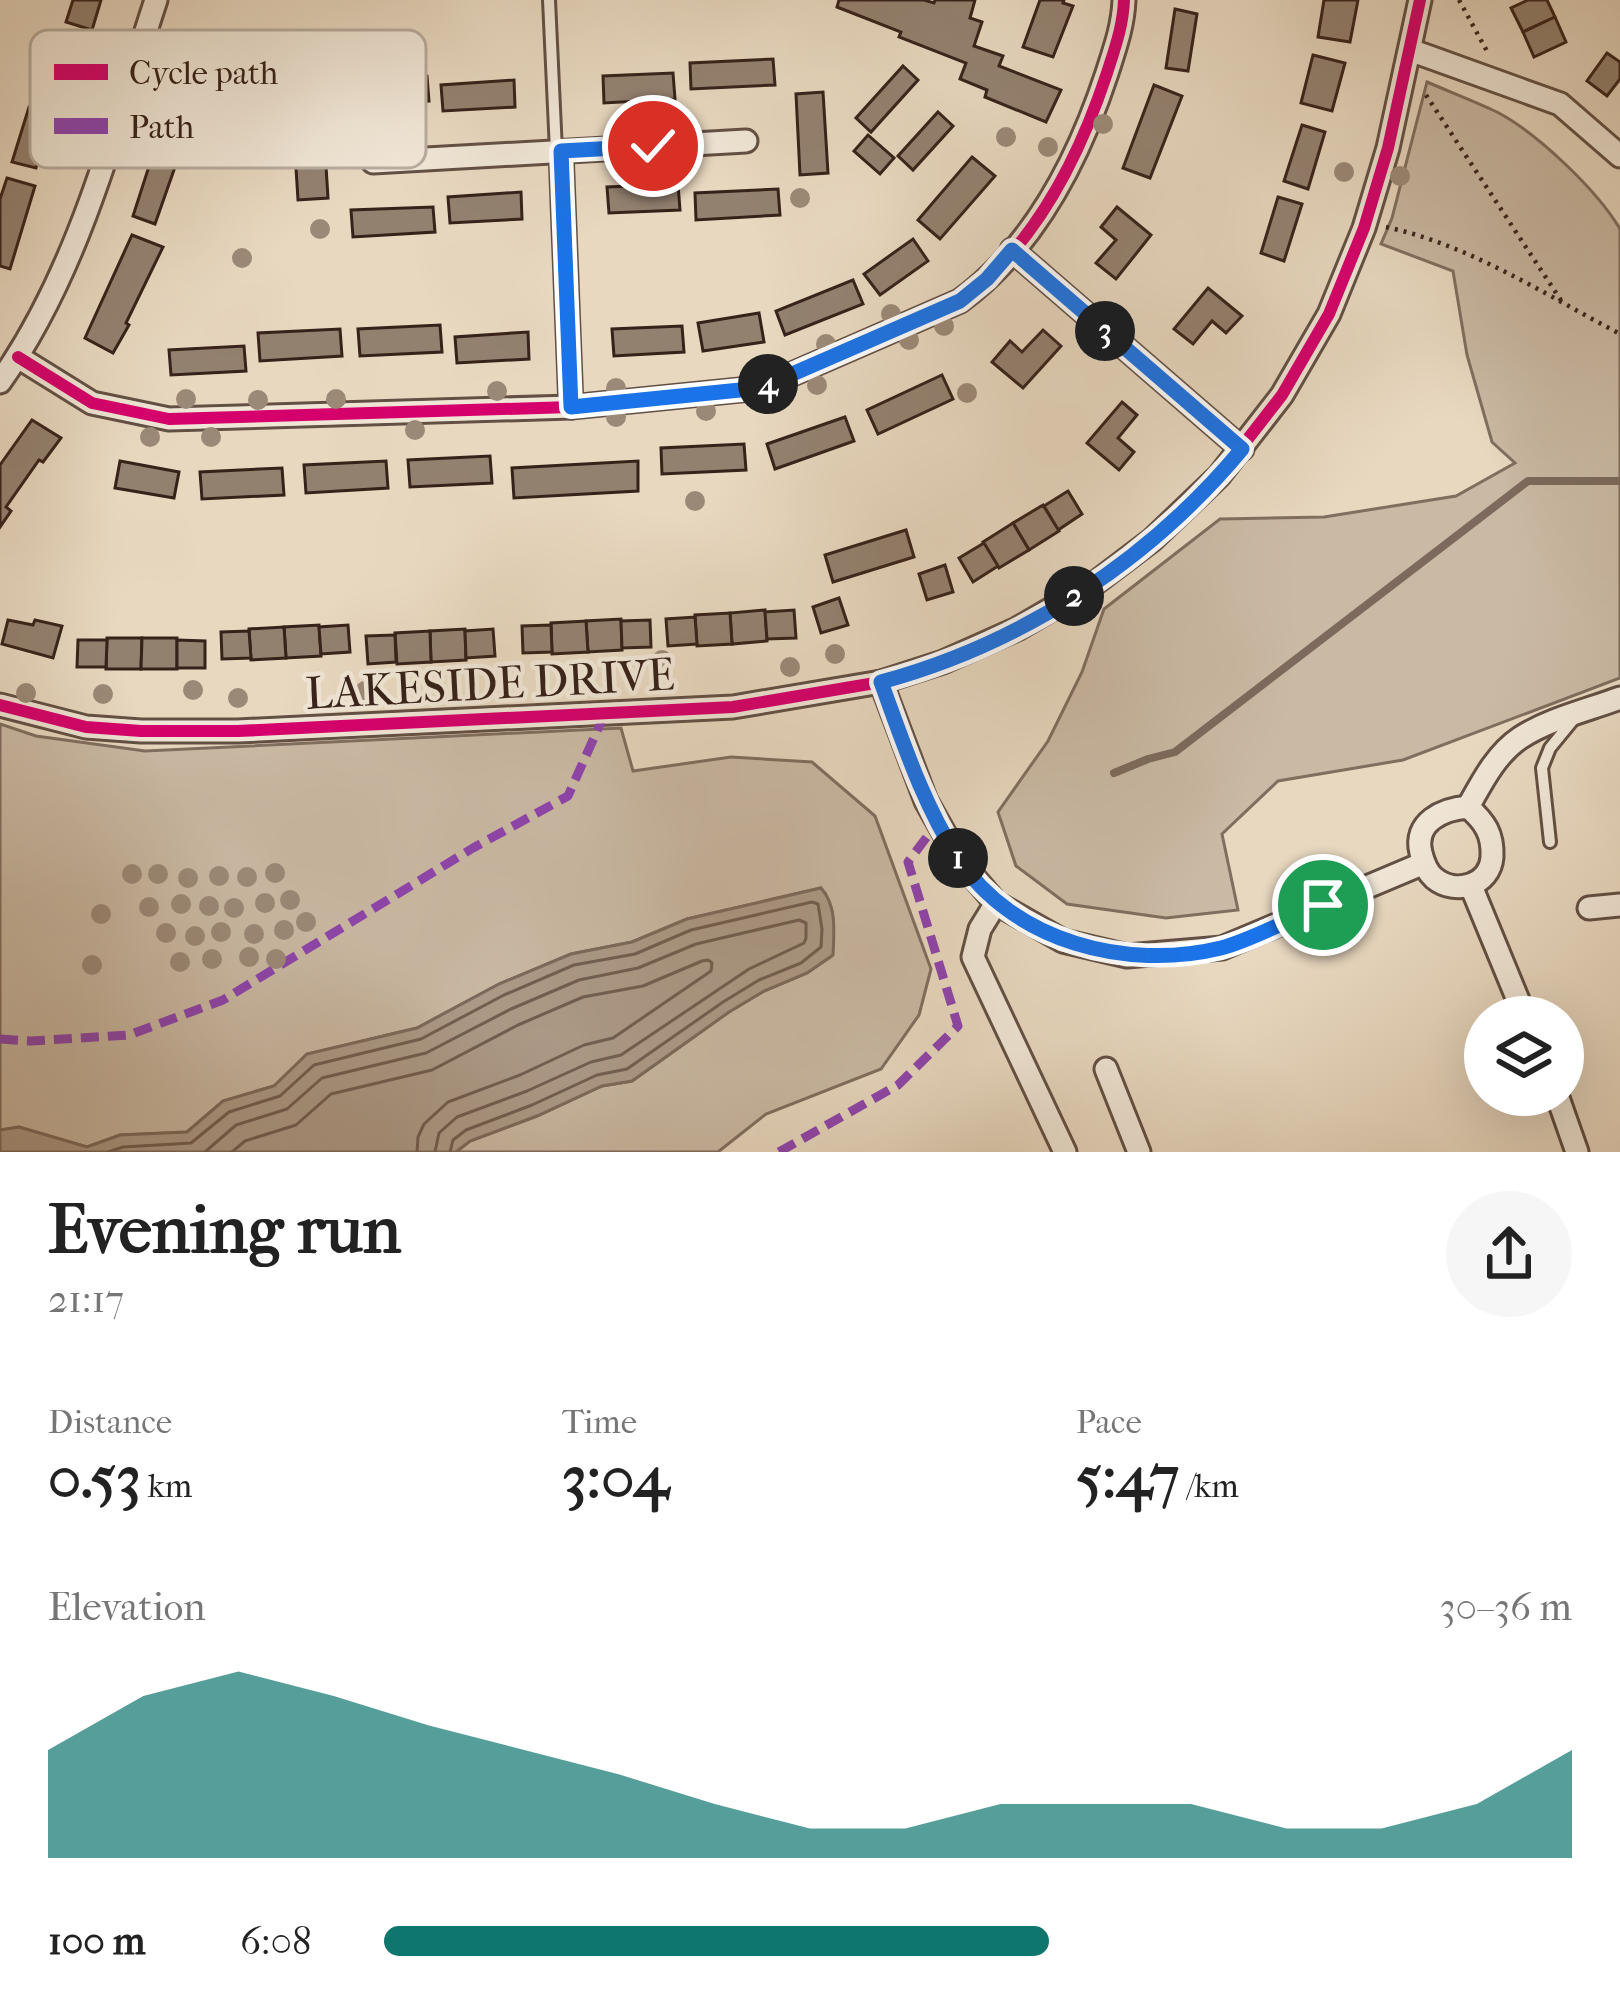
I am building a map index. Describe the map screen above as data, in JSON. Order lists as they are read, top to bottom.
{
  "streets": {
    "street": ["LAKESIDE DRIVE"]
  },
  "legend": ["Cycle path", "Path"],
  "page": {
    "pins": [
      "3",
      "4",
      "2",
      "1"
    ],
    "heading": ["Evening run", "21:17"],
    "stats": [
      ["Distance", "0.53 km"],
      ["Time", "3:04"],
      ["Pace", "5:47 /km"]
    ],
    "chart": ["Elevation", "30–36 m"],
    "list": [
      {
        "name": "100 m",
        "note": "6:08"
      }
    ]
  }
}
